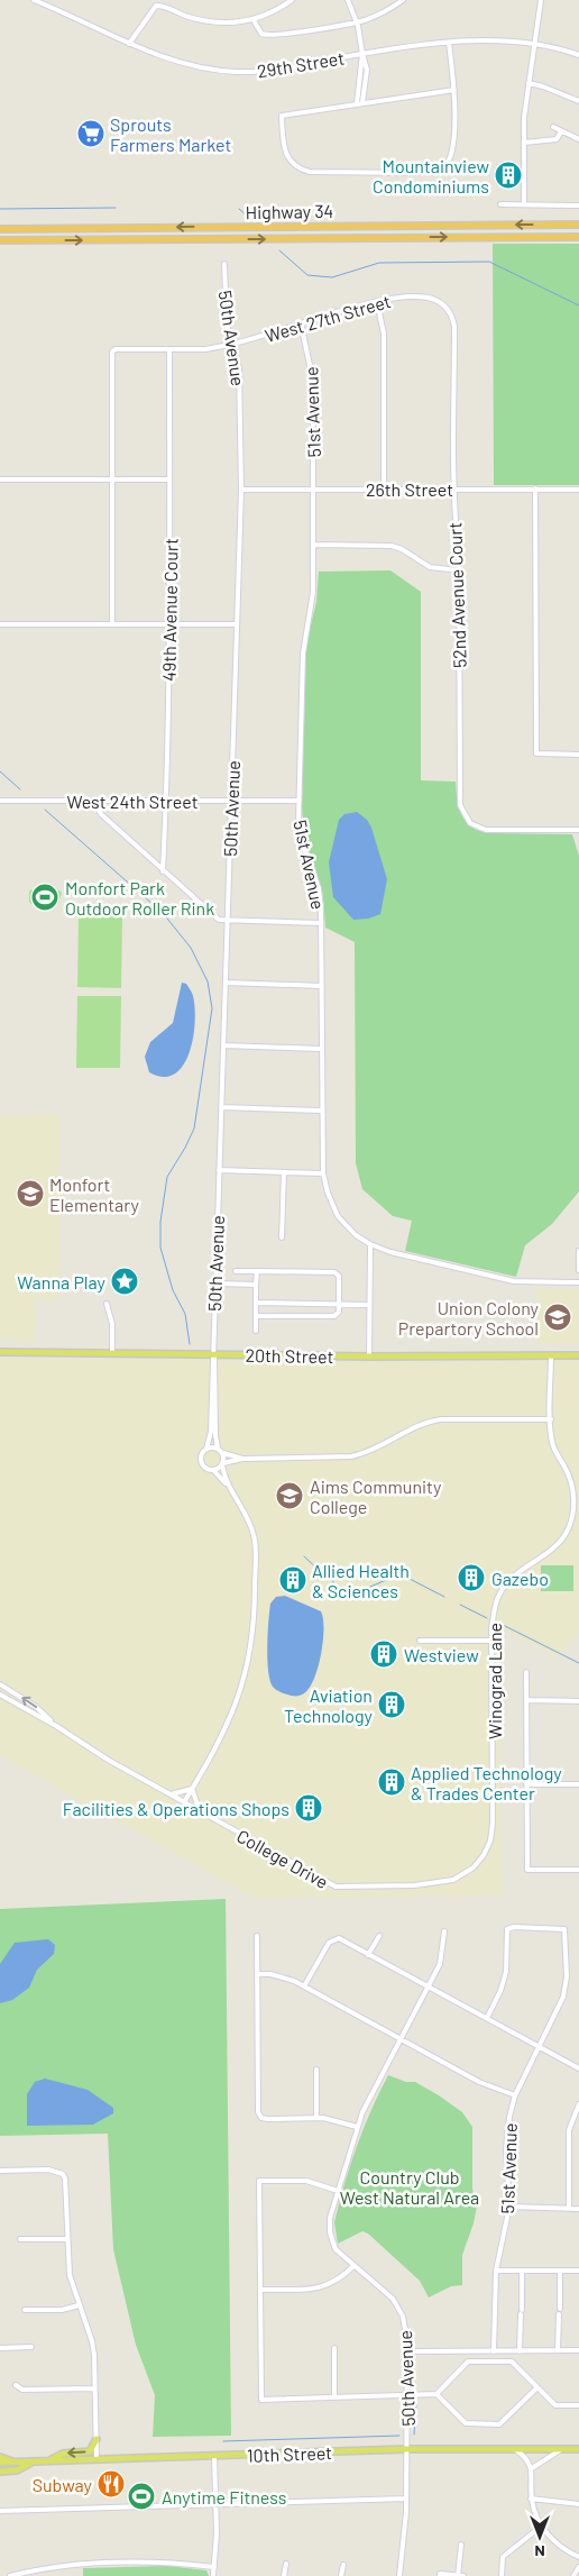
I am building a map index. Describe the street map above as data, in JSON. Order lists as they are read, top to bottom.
{
  "streets": {
    "highway": ["Highway 34"],
    "main road": ["20th Street", "10th Street"],
    "street": [
      "29th Street",
      "West 27th Street",
      "50th Avenue",
      "51st Avenue",
      "26th Street",
      "52nd Avenue Court",
      "49th Avenue Court",
      "West 24th Street",
      "Winograd Lane",
      "College Drive"
    ]
  },
  "crossings": [
    ["West 27th Street", "50th Avenue"],
    ["West 27th Street", "51st Avenue"],
    ["West 27th Street", "52nd Avenue Court"],
    ["West 27th Street", "49th Avenue Court"],
    ["50th Avenue", "26th Street"],
    ["50th Avenue", "West 24th Street"],
    ["50th Avenue", "20th Street"],
    ["50th Avenue", "10th Street"],
    ["51st Avenue", "26th Street"],
    ["51st Avenue", "West 24th Street"],
    ["26th Street", "52nd Avenue Court"],
    ["49th Avenue Court", "West 24th Street"],
    ["20th Street", "Winograd Lane"],
    ["Winograd Lane", "College Drive"]
  ],
  "parks": ["Country Club West Natural Area"],
  "places": {
    "supermarket": ["Sprouts Farmers Market"],
    "building": [
      "Mountainview Condominiums",
      "Gazebo",
      "Allied Health & Sciences",
      "Westview",
      "Aviation Technology",
      "Applied Technology & Trades Center",
      "Facilities & Operations Shops"
    ],
    "sports": ["Monfort Park Outdoor Roller Rink", "Anytime Fitness"],
    "school or university": ["Monfort Elementary", "Union Colony Prepartory School", "Aims Community College"],
    "place": ["Wanna Play"],
    "restaurant": ["Subway"]
  },
  "north": "bottom"
}
